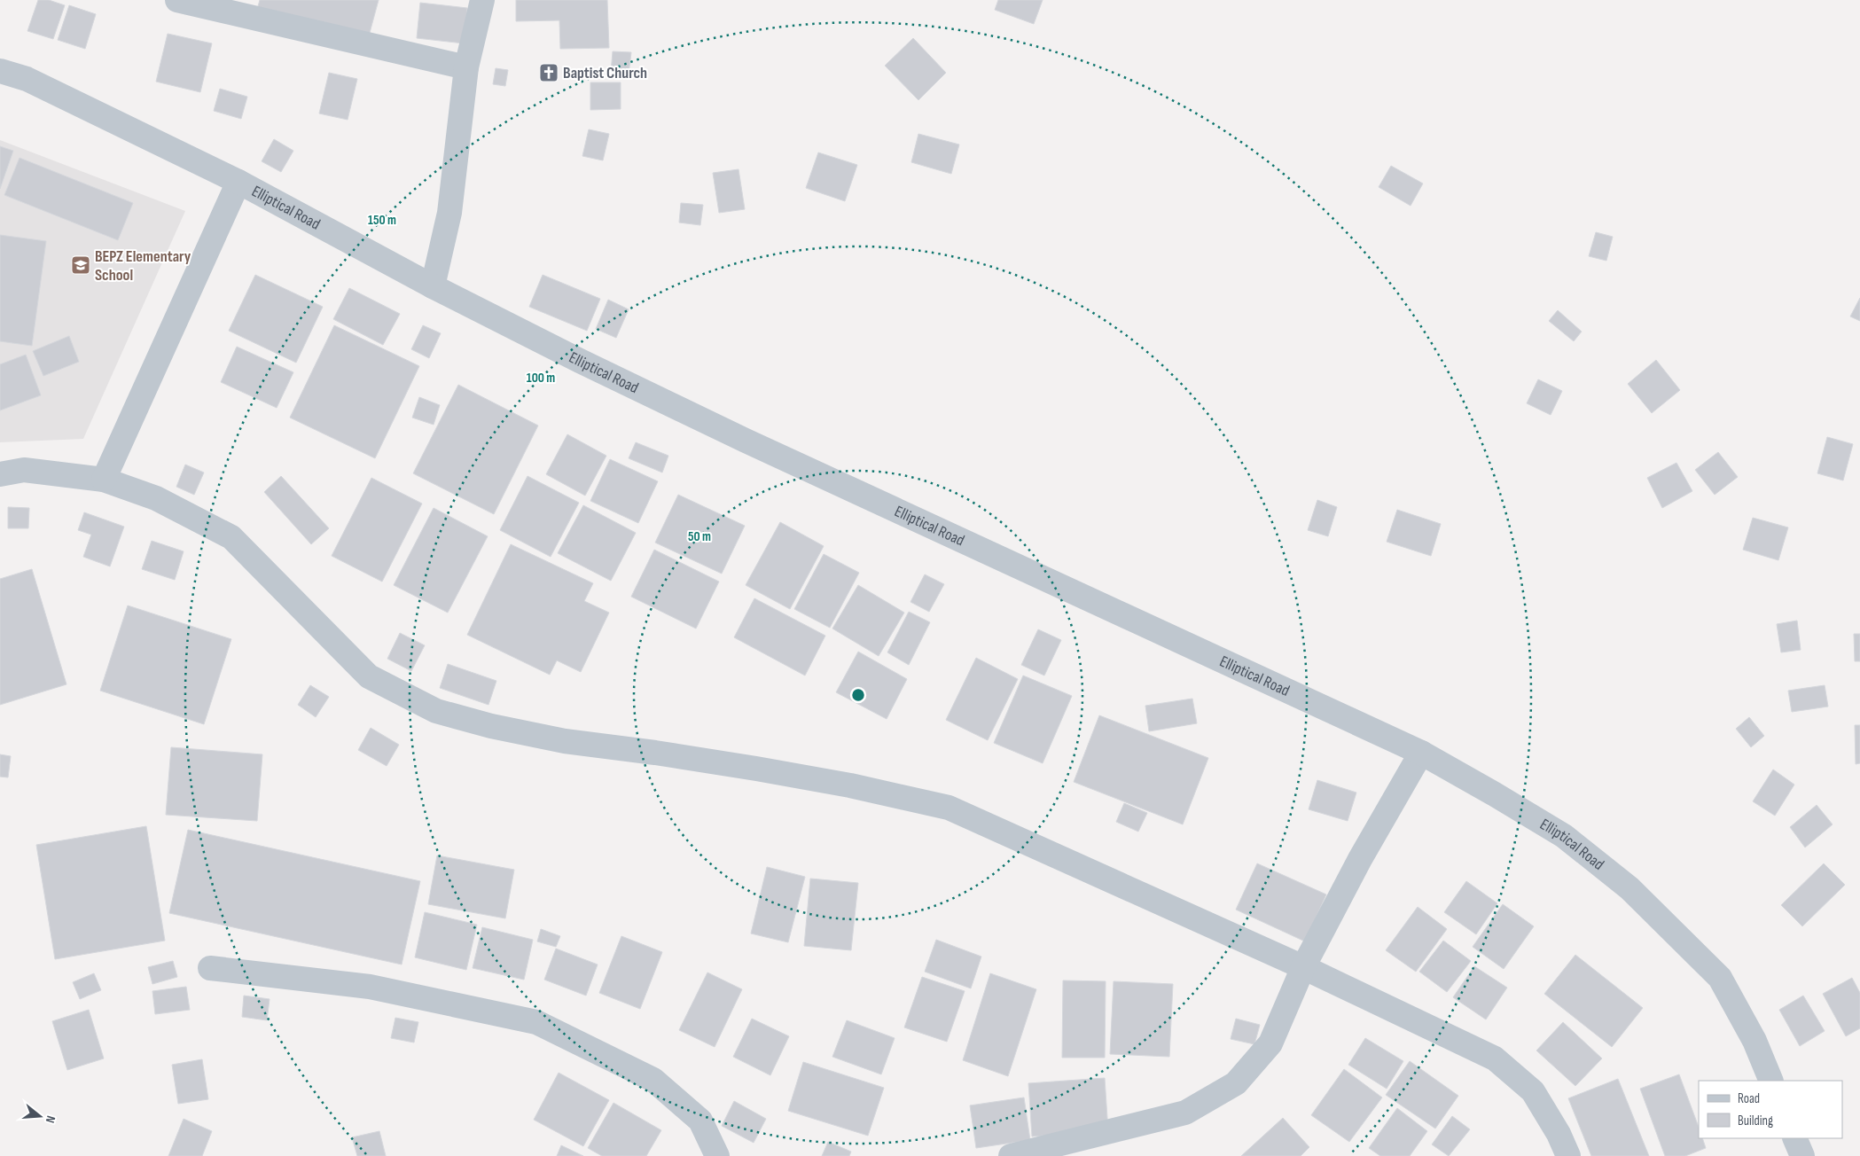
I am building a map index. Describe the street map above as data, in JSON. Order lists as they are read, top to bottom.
{
  "streets": {
    "street": ["Elliptical Road"]
  },
  "places": {
    "church": ["Baptist Church"],
    "school or university": ["BEPZ Elementary School"]
  },
  "legend": ["Road", "Building"],
  "north": "right",
  "rings": ["150 m", "100 m", "50 m"]
}
